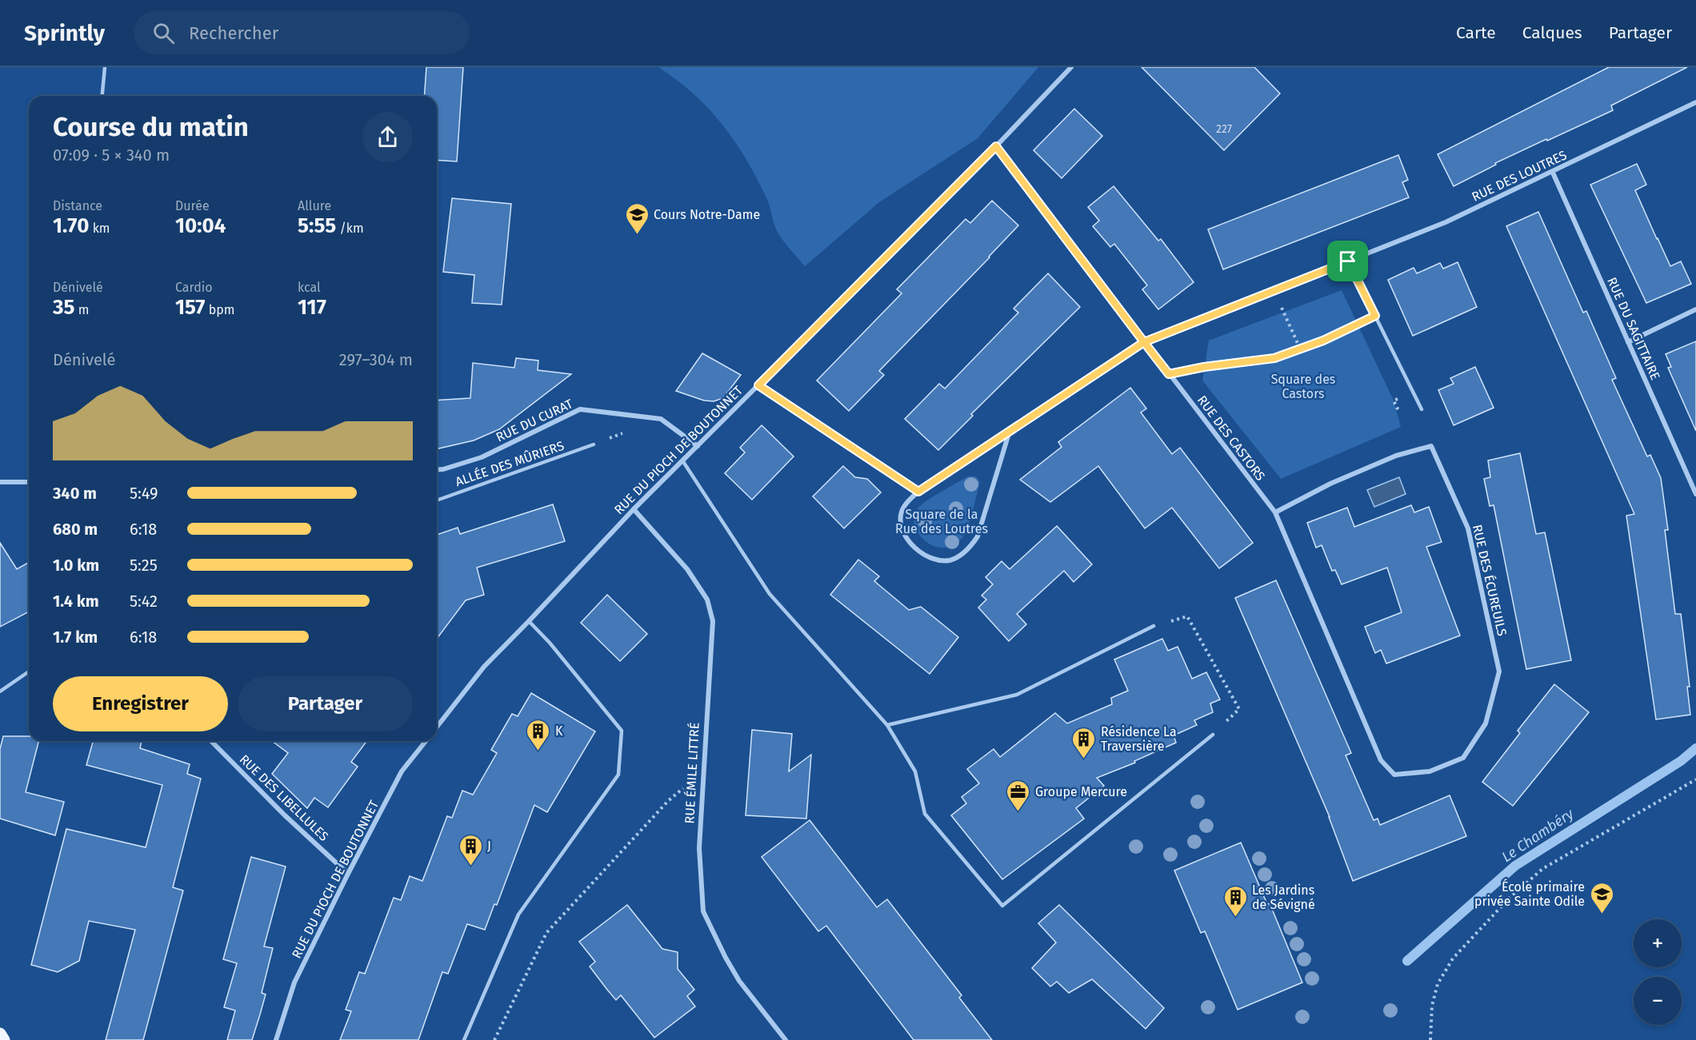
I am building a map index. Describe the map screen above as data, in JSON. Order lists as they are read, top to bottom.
{
  "streets": {
    "street": [
      "RUE DES LOUTRES",
      "RUE DU SAGITTAIRE",
      "RUE DU CURAT",
      "RUE DES CASTORS",
      "RUE DU PIOCH DE BOUTONNET",
      "RUE DES ÉCUREUILS",
      "RUE ÉMILE LITTRÉ",
      "RUE DES LIBELLULES"
    ],
    "lane": ["ALLÉE DES MÛRIERS"]
  },
  "crossings": [
    ["RUE DES LOUTRES", "RUE DU SAGITTAIRE"],
    ["RUE DES LOUTRES", "RUE DES CASTORS"],
    ["RUE DU CURAT", "RUE DU PIOCH DE BOUTONNET"],
    ["RUE DES CASTORS", "RUE DU PIOCH DE BOUTONNET"],
    ["RUE DES CASTORS", "RUE DES ÉCUREUILS"],
    ["RUE DU PIOCH DE BOUTONNET", "RUE ÉMILE LITTRÉ"],
    ["RUE DU PIOCH DE BOUTONNET", "RUE DES LIBELLULES"]
  ],
  "water": ["Le Chambéry"],
  "parks": ["Square des Castors", "Square de la Rue des Loutres"],
  "places": {
    "school or university": ["Cours Notre-Dame", "École primaire privée Sainte Odile"],
    "building": [
      "K",
      "Résidence La Traversière",
      "J",
      "Les Jardins de Sévigné"
    ],
    "office": ["Groupe Mercure"]
  },
  "house_numbers": ["227"],
  "page": {
    "header": "Sprintly",
    "search": "Rechercher",
    "nav": ["Carte", "Calques", "Partager"],
    "heading": ["Course du matin", "07:09 · 5 × 340 m"],
    "stats": [
      ["Distance", "1.70 km"],
      ["Durée", "10:04"],
      ["Allure", "5:55 /km"],
      ["Dénivelé", "35 m"],
      ["Cardio", "157 bpm"],
      ["kcal", "117"]
    ],
    "chart": ["Dénivelé", "297–304 m"],
    "list": [
      {
        "name": "340 m",
        "note": "5:49"
      },
      {
        "name": "680 m",
        "note": "6:18"
      },
      {
        "name": "1.0 km",
        "note": "5:25"
      },
      {
        "name": "1.4 km",
        "note": "5:42"
      },
      {
        "name": "1.7 km",
        "note": "6:18"
      }
    ],
    "buttons": ["Enregistrer", "Partager"],
    "map_buttons": ["+", "−"]
  }
}
